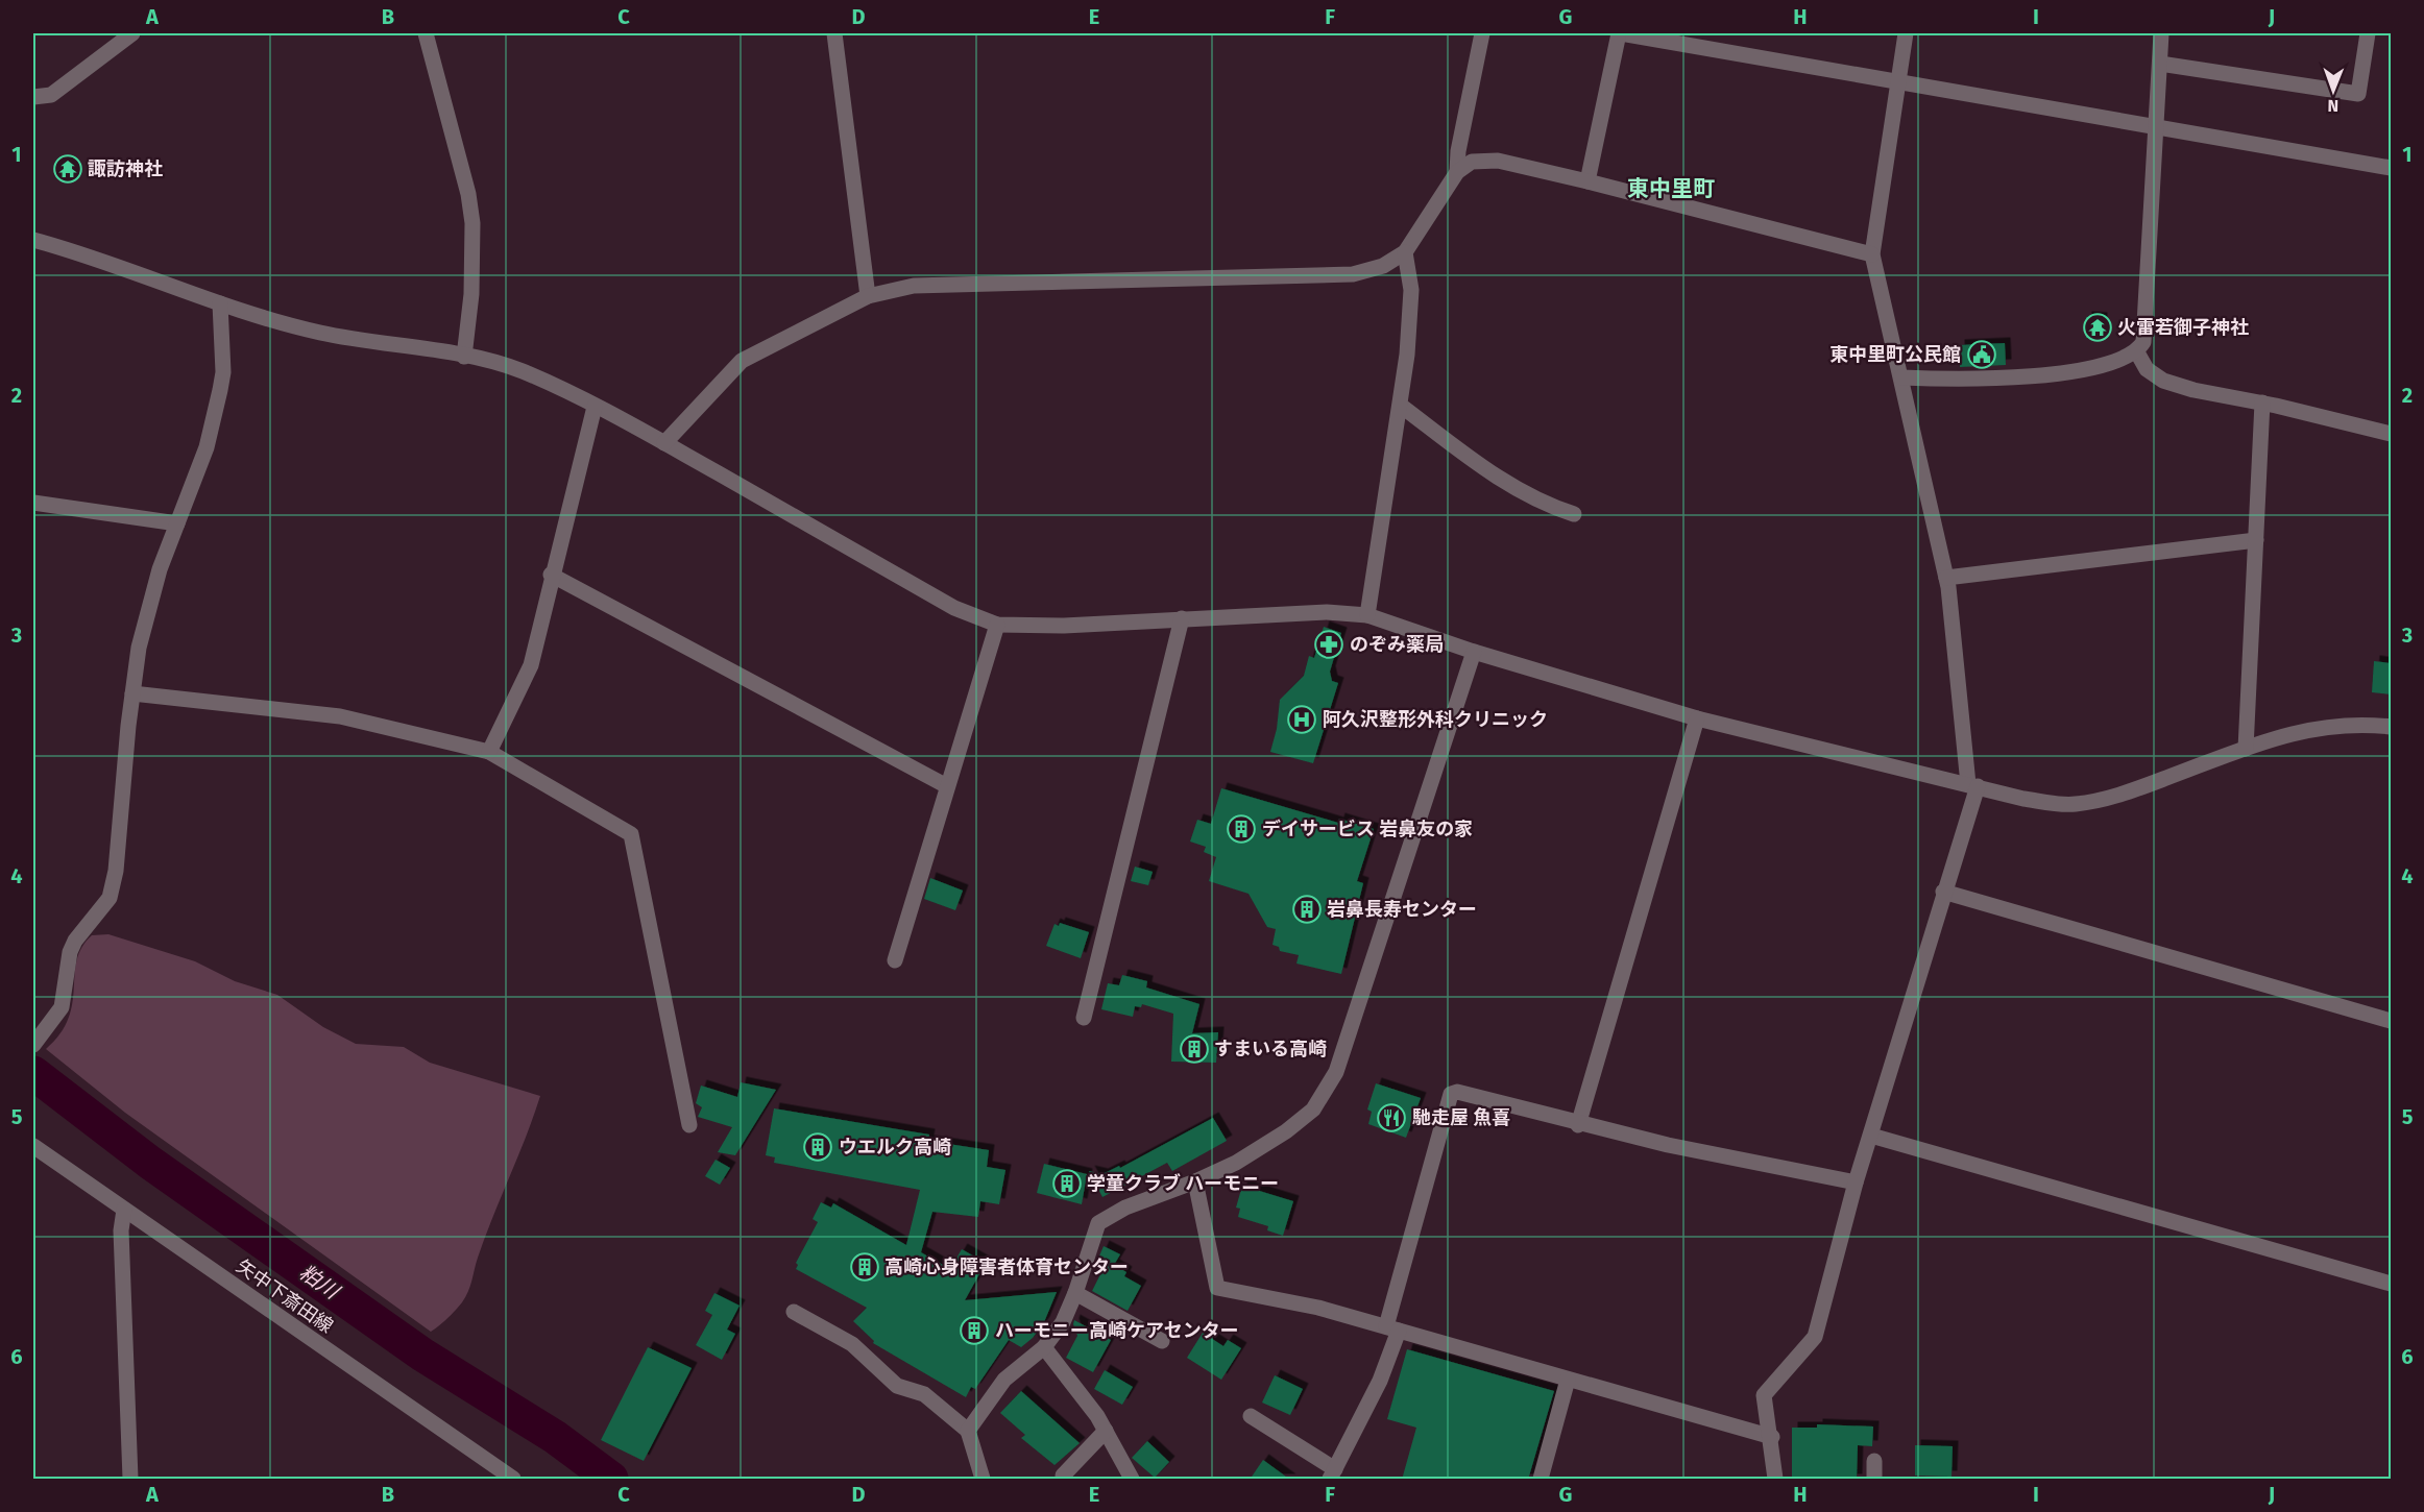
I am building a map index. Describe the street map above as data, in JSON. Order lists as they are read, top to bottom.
{
  "streets": {
    "street": ["矢中下斎田線"]
  },
  "districts": ["東中里町"],
  "water": ["粕川"],
  "places": {
    "temple": ["諏訪神社", "火雷若御子神社"],
    "public building": ["東中里町公民館"],
    "pharmacy": ["のぞみ薬局"],
    "hospital": ["阿久沢整形外科クリニック"],
    "building": [
      "デイサービス 岩鼻友の家",
      "岩鼻長寿センター",
      "すまいる高崎",
      "ウエルク高崎",
      "学童クラブ ハーモニー",
      "高崎心身障害者体育センター",
      "ハーモニー高崎ケアセンター"
    ],
    "restaurant": ["馳走屋 魚喜"]
  },
  "north": "bottom",
  "grid": {
    "columns": [
      "A",
      "B",
      "C",
      "D",
      "E",
      "F",
      "G",
      "H",
      "I",
      "J"
    ],
    "rows": [
      "1",
      "2",
      "3",
      "4",
      "5",
      "6"
    ]
  }
}
